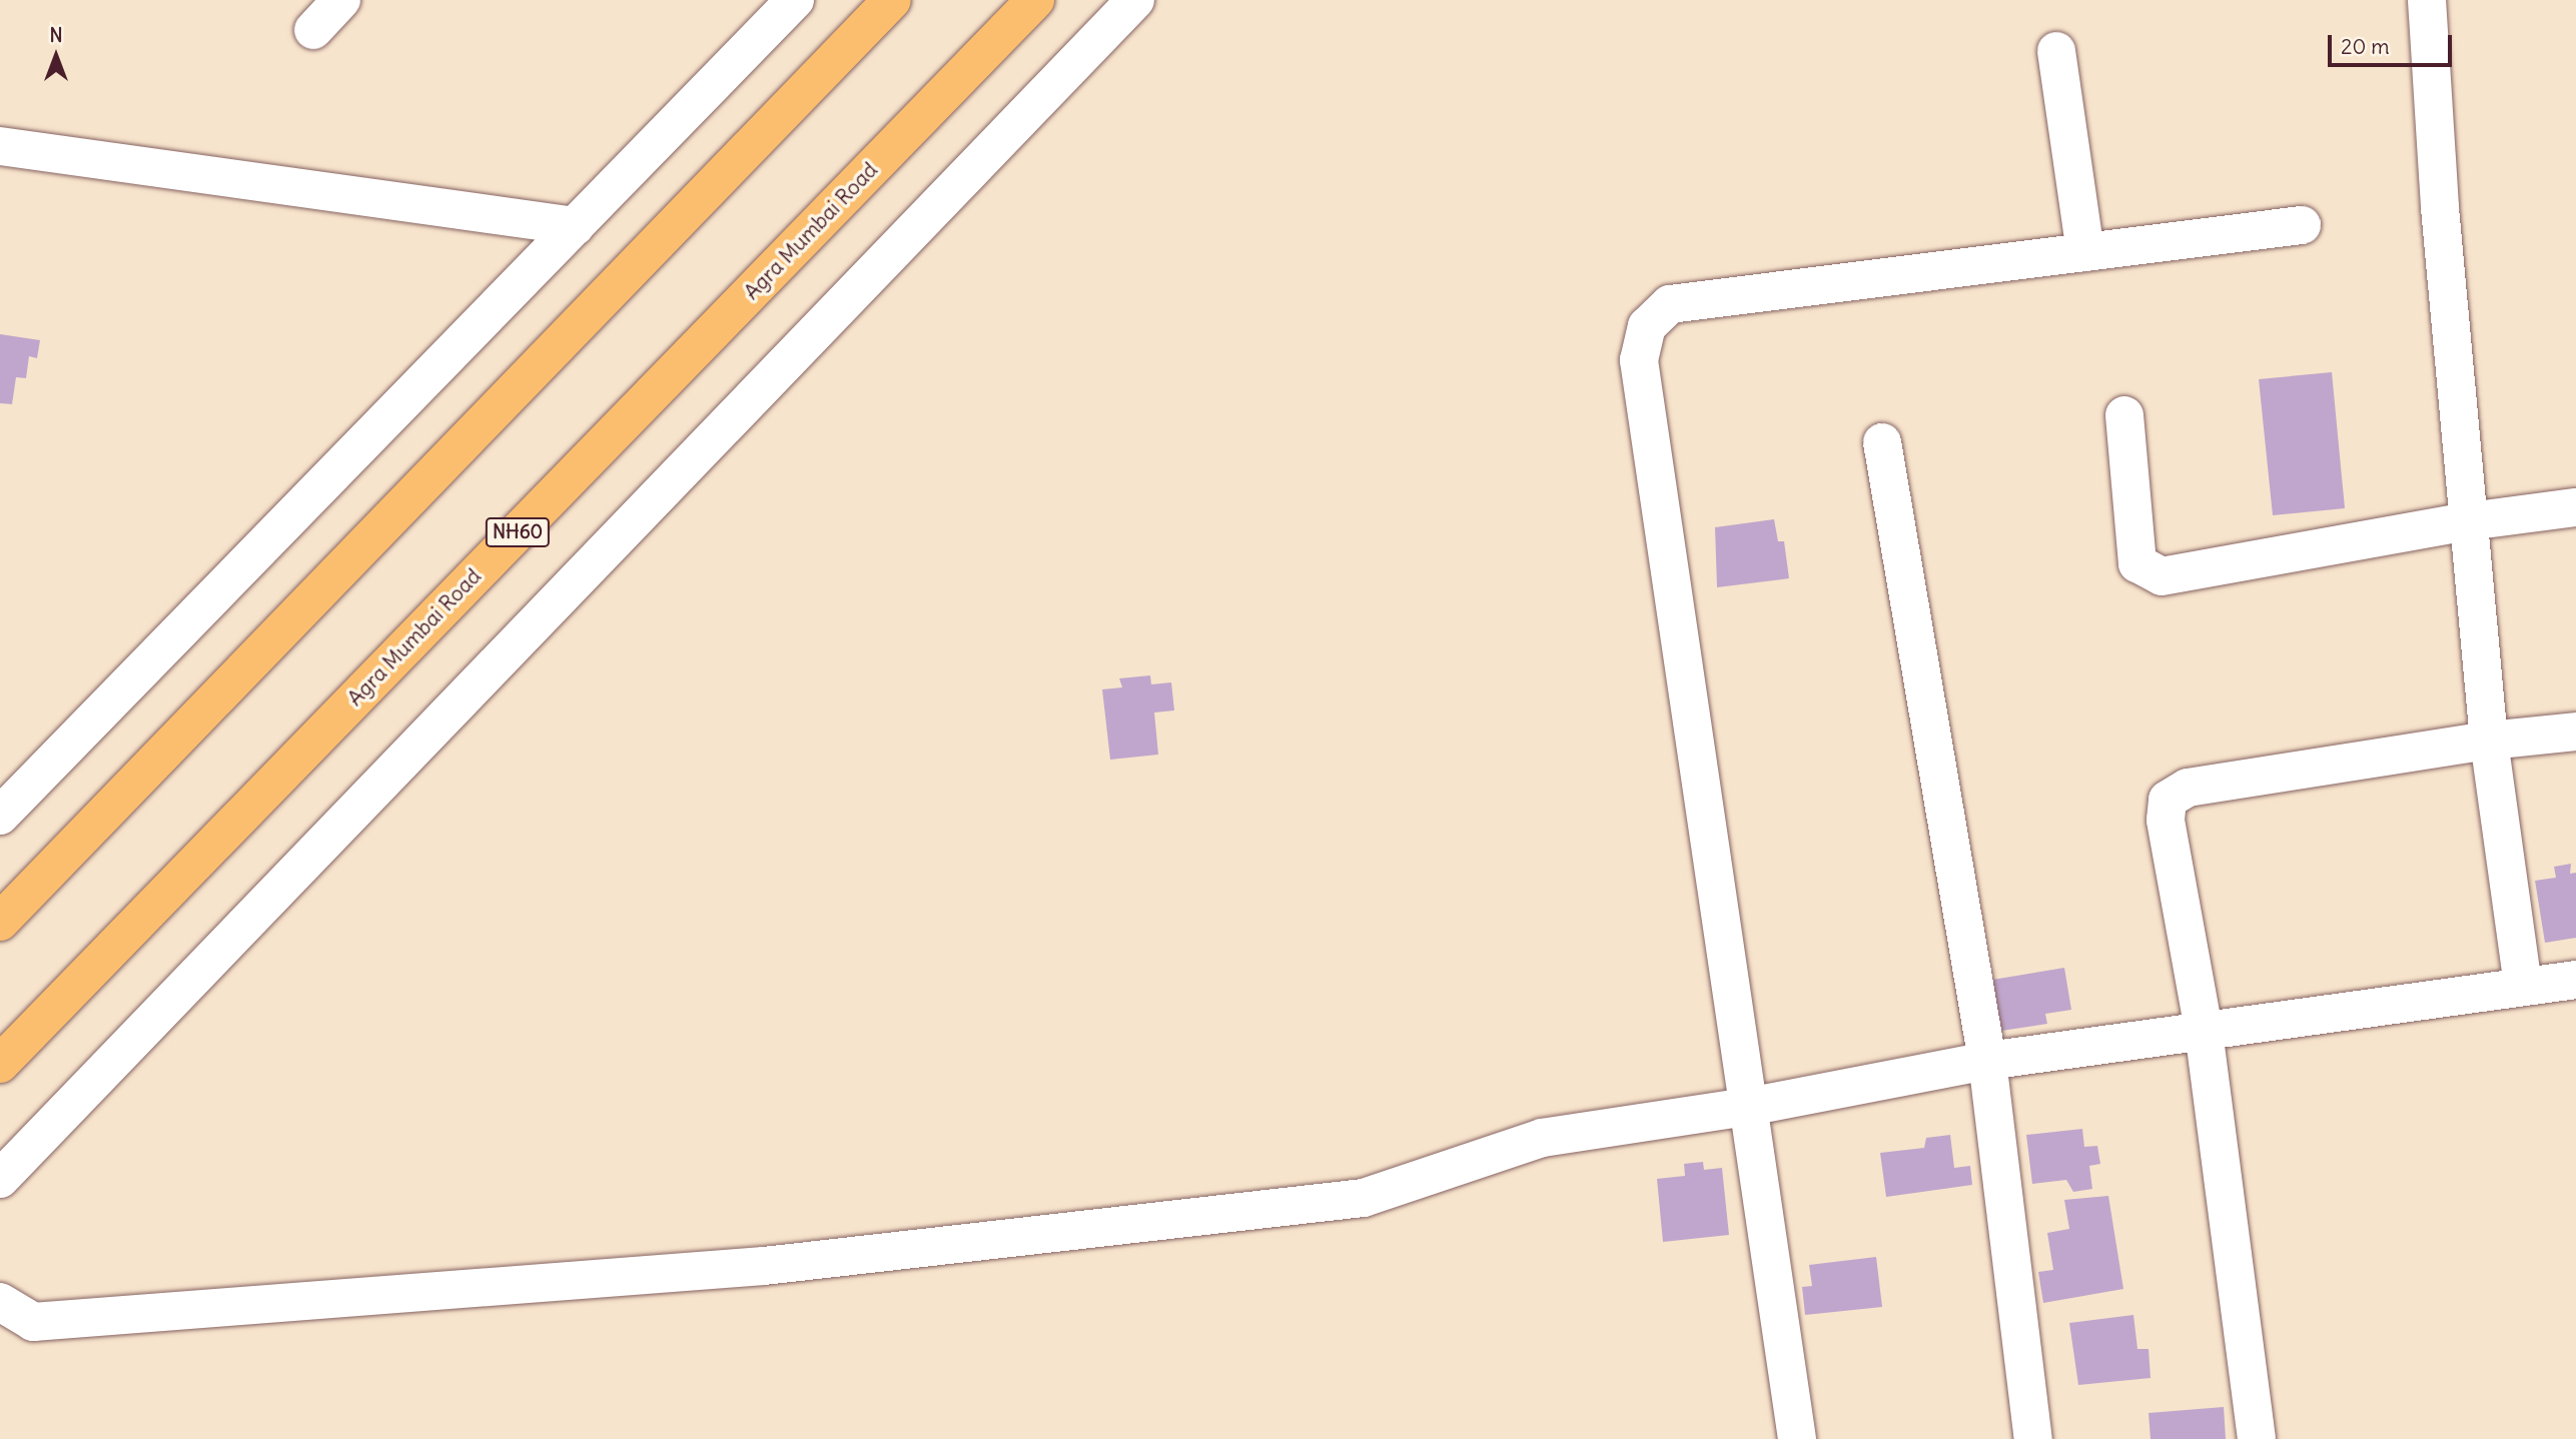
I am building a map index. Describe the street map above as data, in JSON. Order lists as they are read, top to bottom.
{
  "streets": {
    "highway": ["Agra Mumbai Road", "NH60"]
  },
  "scale_bar": "20 m",
  "north": "top"
}
